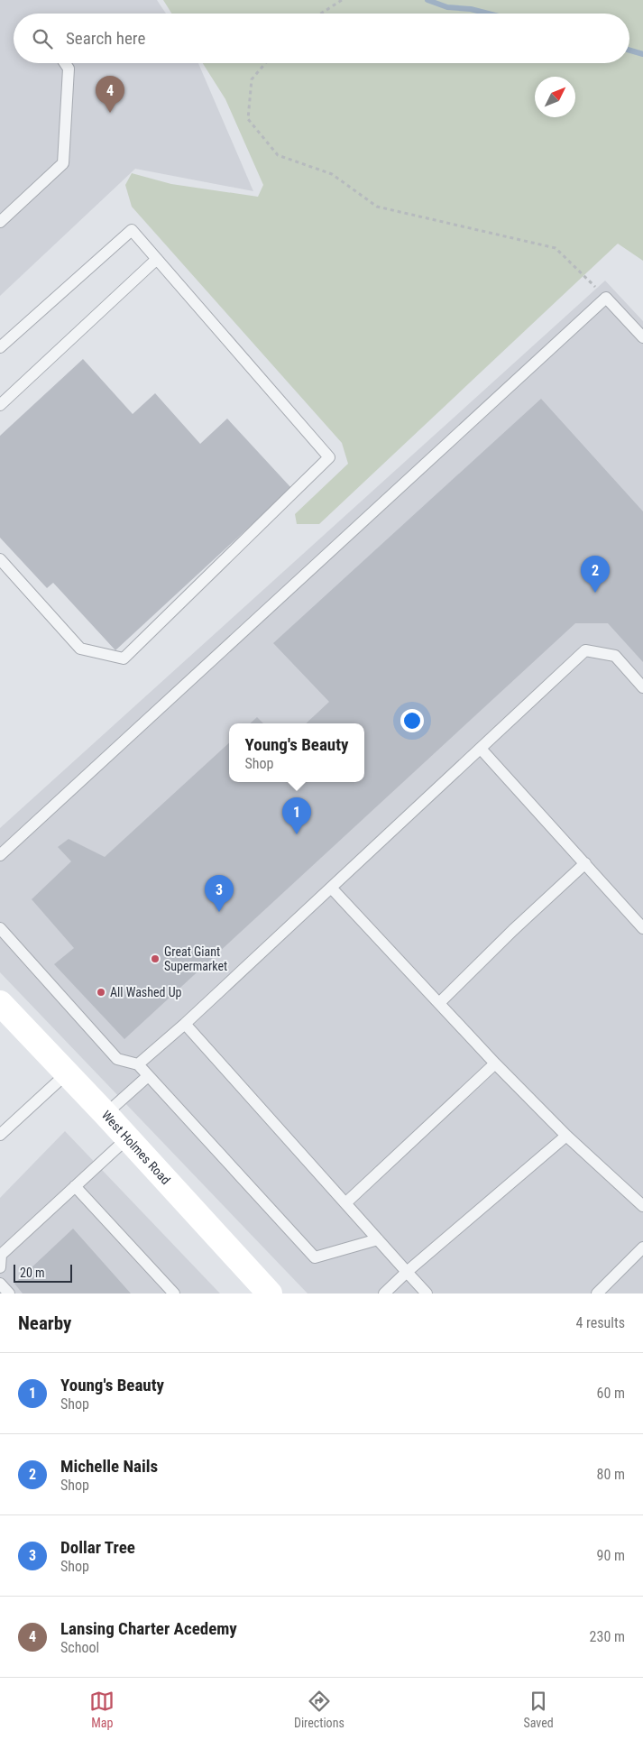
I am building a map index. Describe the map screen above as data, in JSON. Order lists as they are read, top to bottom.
{
  "streets": {
    "street": ["West Holmes Road"]
  },
  "places": ["Great Giant Supermarket", "All Washed Up"],
  "scale_bar": "20 m",
  "north": "top right",
  "page": {
    "search": "Search here",
    "pins": [
      "4",
      "2",
      "1",
      "3"
    ],
    "popup": ["Young's Beauty", "Shop"],
    "scale": "20 m",
    "heading": ["Nearby", "4 results"],
    "list": [
      {
        "mark": "1",
        "name": "Young's Beauty",
        "note": "Shop",
        "value": "60 m"
      },
      {
        "mark": "2",
        "name": "Michelle Nails",
        "note": "Shop",
        "value": "80 m"
      },
      {
        "mark": "3",
        "name": "Dollar Tree",
        "note": "Shop",
        "value": "90 m"
      },
      {
        "mark": "4",
        "name": "Lansing Charter Acedemy",
        "note": "School",
        "value": "230 m"
      }
    ],
    "nav": ["Map", "Directions", "Saved"]
  }
}
